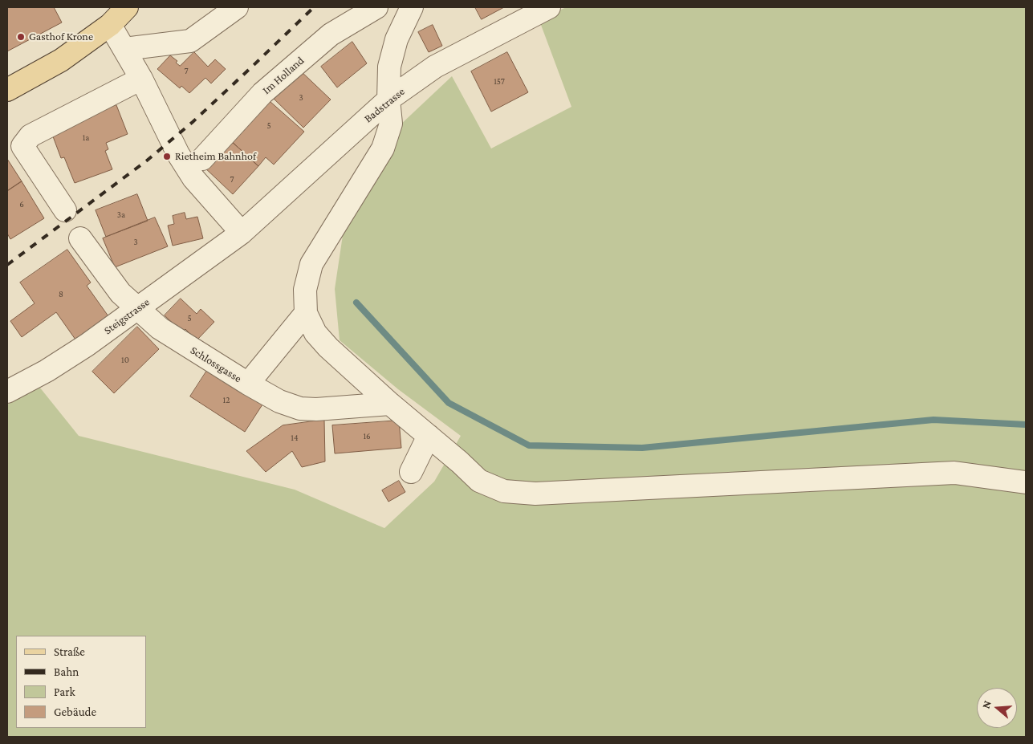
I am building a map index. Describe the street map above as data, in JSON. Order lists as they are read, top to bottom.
{
  "streets": {
    "street": [
      "Im Holland",
      "Badstrasse",
      "Steigstrasse",
      "Schlossgasse"
    ]
  },
  "crossings": [
    ["Badstrasse", "Steigstrasse"],
    ["Steigstrasse", "Schlossgasse"]
  ],
  "places": ["Gasthof Krone", "Rietheim Bahnhof"],
  "house_numbers": [
    "7",
    "157",
    "3",
    "5",
    "1a",
    "7",
    "6",
    "3a",
    "3",
    "8",
    "5",
    "10",
    "12",
    "16",
    "14"
  ],
  "legend": [
    "Straße",
    "Bahn",
    "Park",
    "Gebäude"
  ],
  "north": "left"
}
